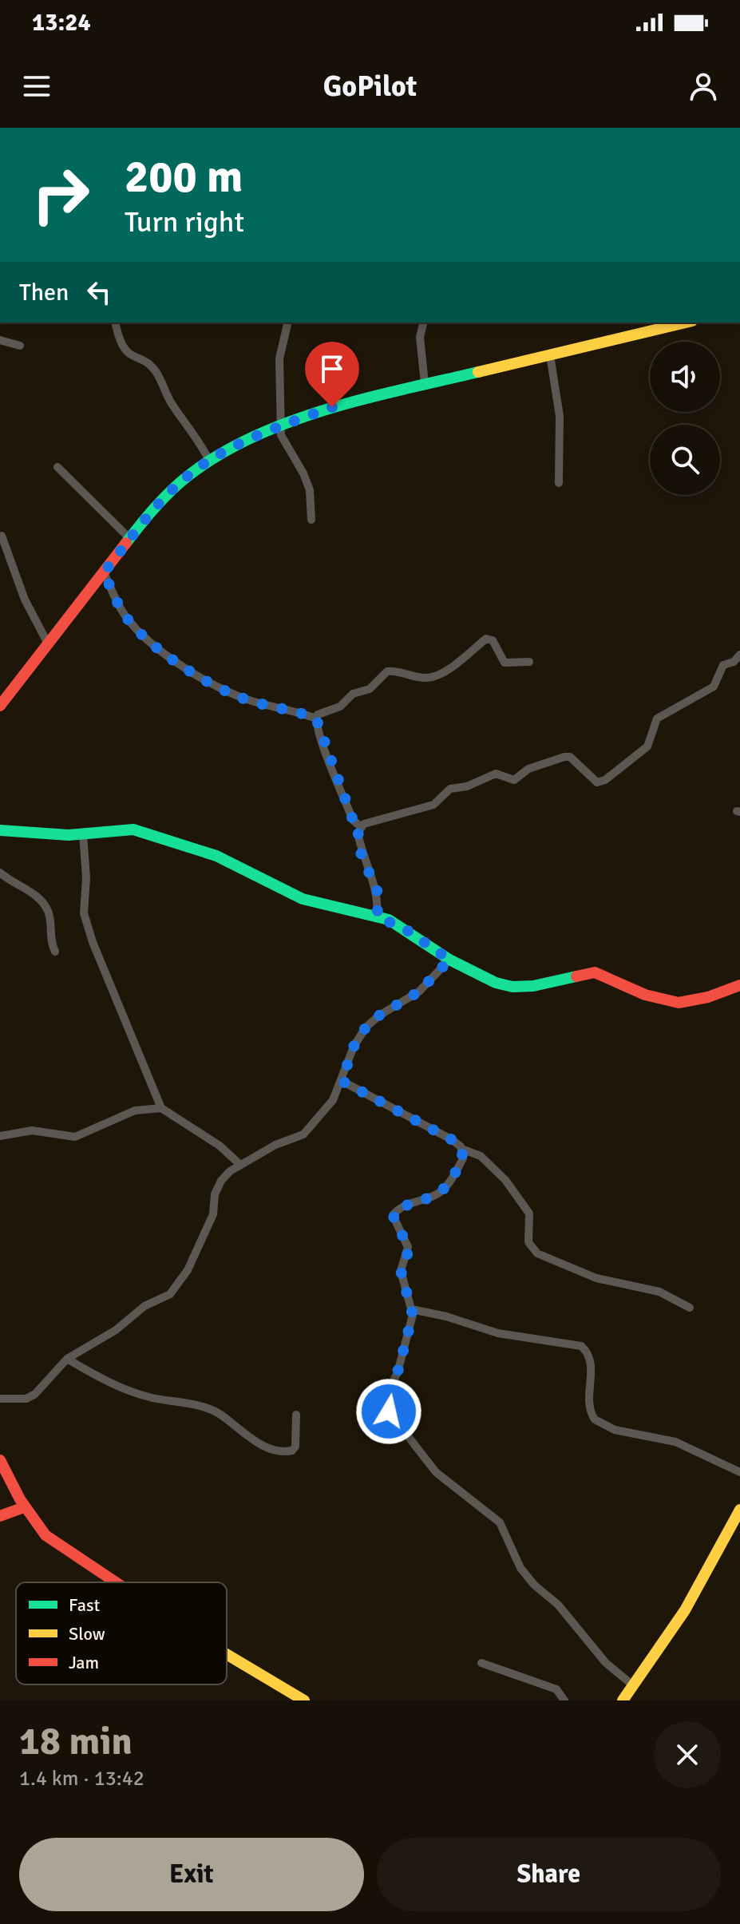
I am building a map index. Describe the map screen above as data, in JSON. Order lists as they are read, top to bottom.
{
  "legend": ["Fast", "Slow", "Jam"],
  "page": {
    "status": "13:24",
    "header": "GoPilot",
    "turn": ["200 m", "Turn right"],
    "then": "Then",
    "heading": ["18 min", "1.4 km · 13:42"],
    "buttons": ["Exit", "Share"]
  }
}
